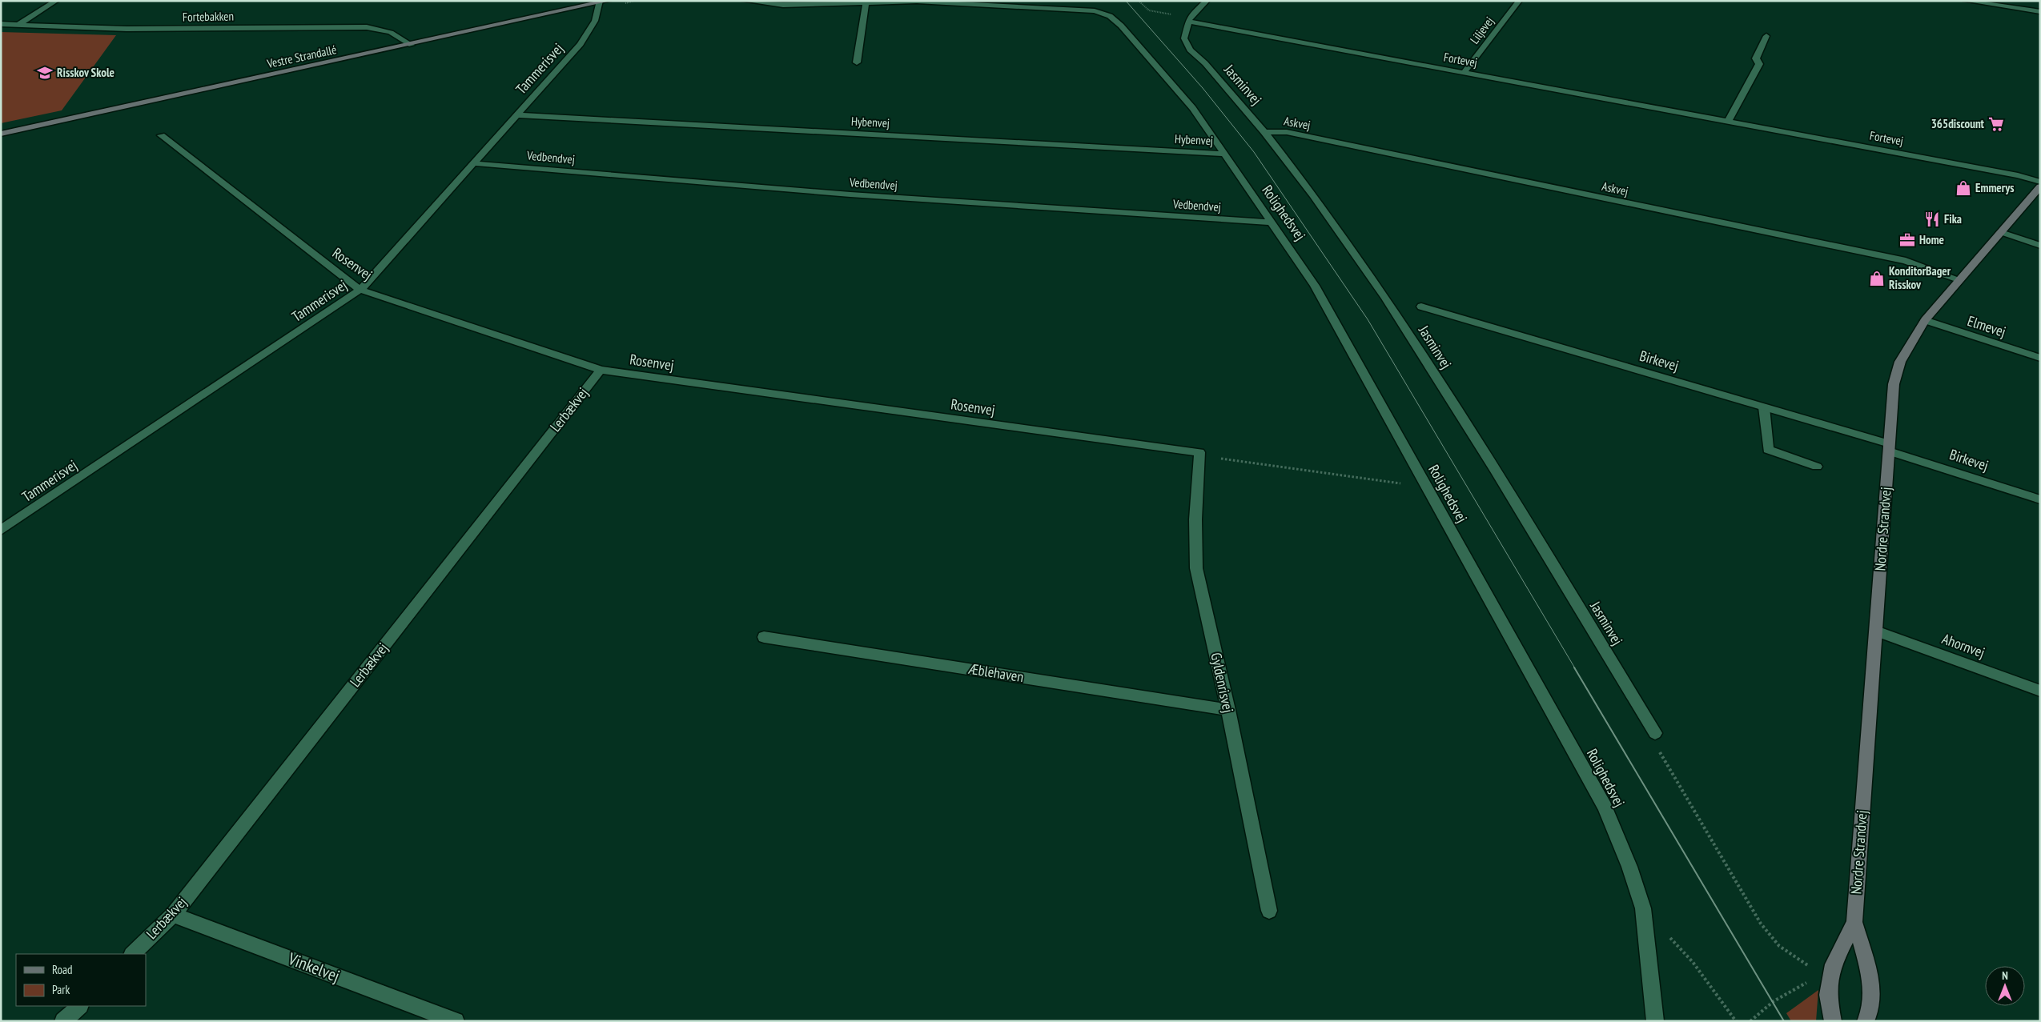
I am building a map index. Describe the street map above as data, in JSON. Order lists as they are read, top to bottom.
{
  "streets": {
    "street": [
      "Fortebakken",
      "Liljevej",
      "Vestre Strandallé",
      "Fortevej",
      "Tammerisvej",
      "Jasminvej",
      "Hybenvej",
      "Askvej",
      "Vedbendvej",
      "Rolighedsvej",
      "Rosenvej",
      "Elmevej",
      "Birkevej",
      "Lerbækvej",
      "Nordre Strandvej",
      "Ahornvej",
      "Æblehaven",
      "Gyldenrisvej",
      "Vinkelvej"
    ]
  },
  "crossings": [
    ["Fortebakken", "Vestre Strandallé"],
    ["Liljevej", "Fortevej"],
    ["Vestre Strandallé", "Tammerisvej"],
    ["Fortevej", "Jasminvej"],
    ["Tammerisvej", "Hybenvej"],
    ["Tammerisvej", "Vedbendvej"],
    ["Tammerisvej", "Rosenvej"],
    ["Jasminvej", "Askvej"],
    ["Hybenvej", "Rolighedsvej"],
    ["Askvej", "Nordre Strandvej"],
    ["Vedbendvej", "Rolighedsvej"],
    ["Rosenvej", "Lerbækvej"],
    ["Rosenvej", "Gyldenrisvej"],
    ["Elmevej", "Nordre Strandvej"],
    ["Birkevej", "Nordre Strandvej"],
    ["Lerbækvej", "Vinkelvej"],
    ["Nordre Strandvej", "Ahornvej"],
    ["Æblehaven", "Gyldenrisvej"]
  ],
  "places": {
    "school or university": ["Risskov Skole"],
    "supermarket": ["365discount"],
    "shop": ["Emmerys", "KonditorBager Risskov"],
    "restaurant": ["Fika"],
    "office": ["Home"]
  },
  "legend": ["Road", "Park"],
  "north": "top"
}
